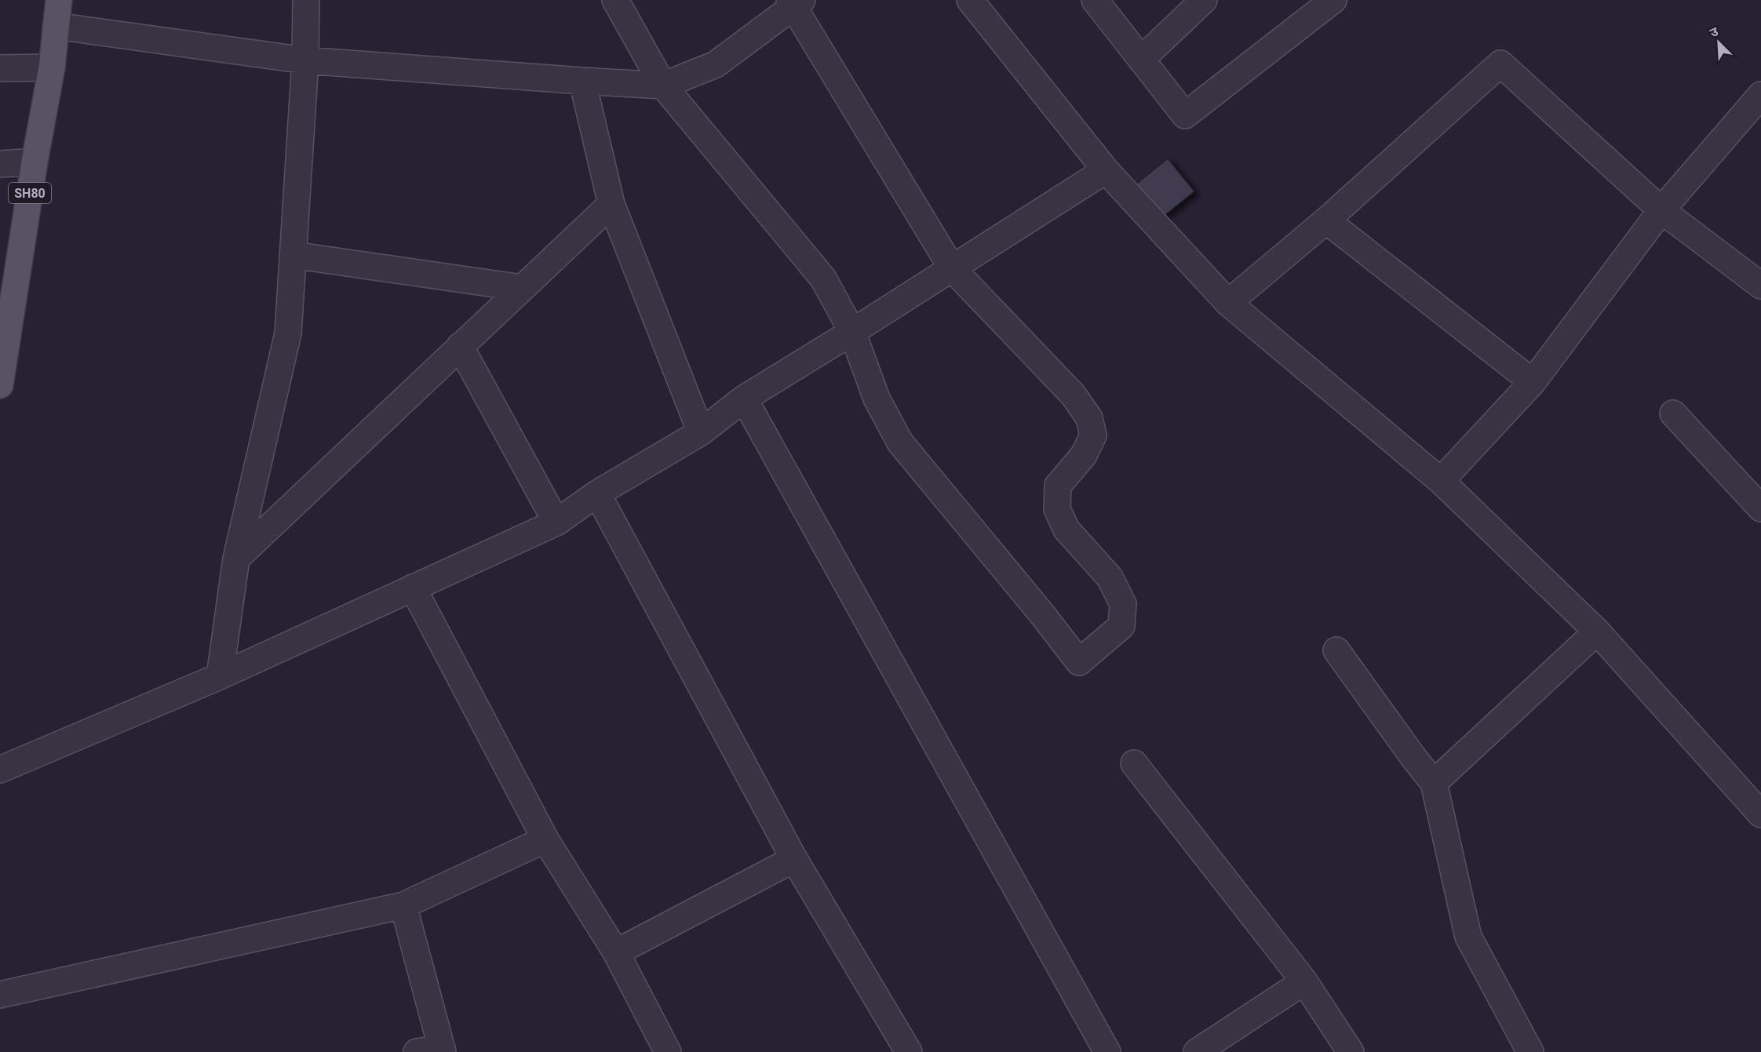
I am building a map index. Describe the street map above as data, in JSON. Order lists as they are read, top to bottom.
{
  "streets": {
    "main road": ["SH80"]
  },
  "north": "top left"
}
